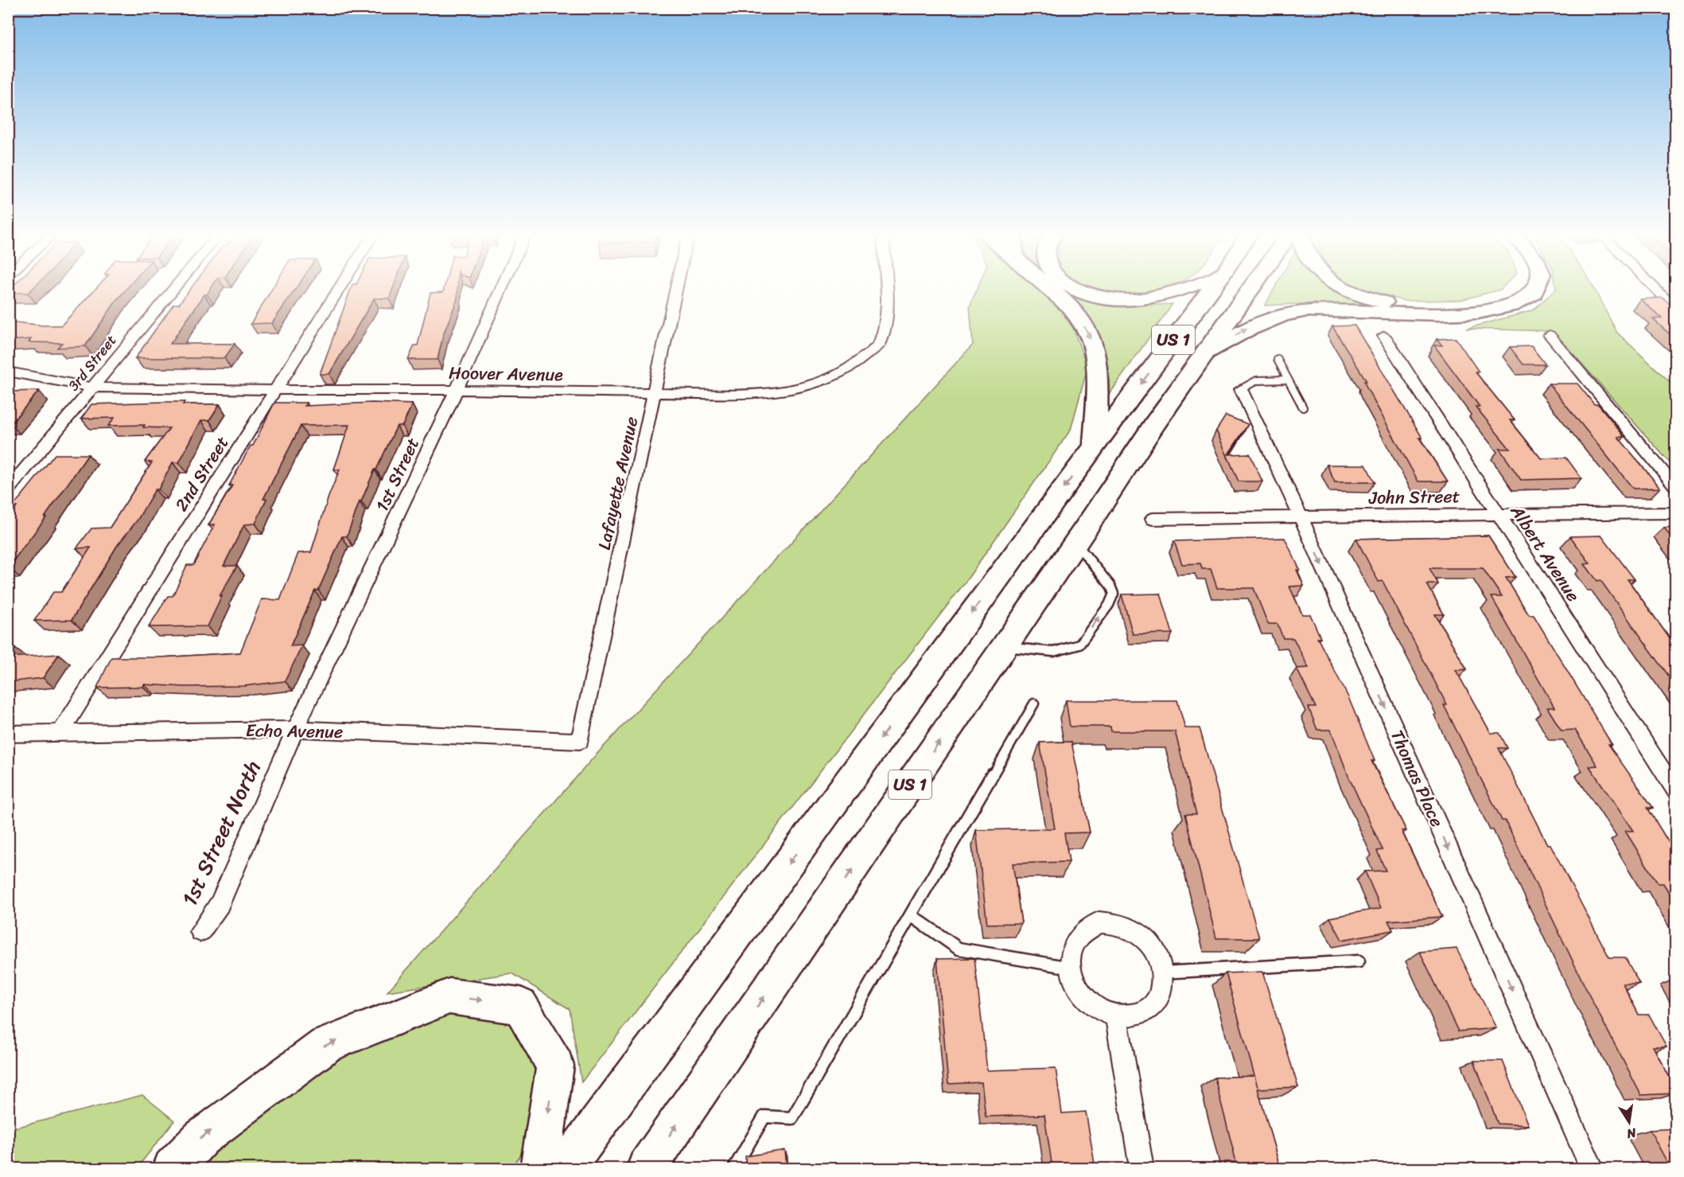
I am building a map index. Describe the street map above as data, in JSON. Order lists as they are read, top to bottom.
{
  "streets": {
    "highway": ["US 1"],
    "street": [
      "3rd Street",
      "Hoover Avenue",
      "2nd Street",
      "1st Street",
      "Lafayette Avenue",
      "John Street",
      "Albert Avenue",
      "Echo Avenue",
      "Thomas Place",
      "1st Street North"
    ]
  },
  "crossings": [
    ["3rd Street", "Hoover Avenue"],
    ["Hoover Avenue", "2nd Street"],
    ["Hoover Avenue", "1st Street"],
    ["Hoover Avenue", "Lafayette Avenue"],
    ["2nd Street", "Echo Avenue"],
    ["1st Street", "Echo Avenue"],
    ["1st Street", "1st Street North"],
    ["Lafayette Avenue", "Echo Avenue"],
    ["John Street", "Albert Avenue"],
    ["John Street", "Thomas Place"],
    ["Echo Avenue", "1st Street North"]
  ],
  "one_way": ["Thomas Place"],
  "north": "bottom"
}
